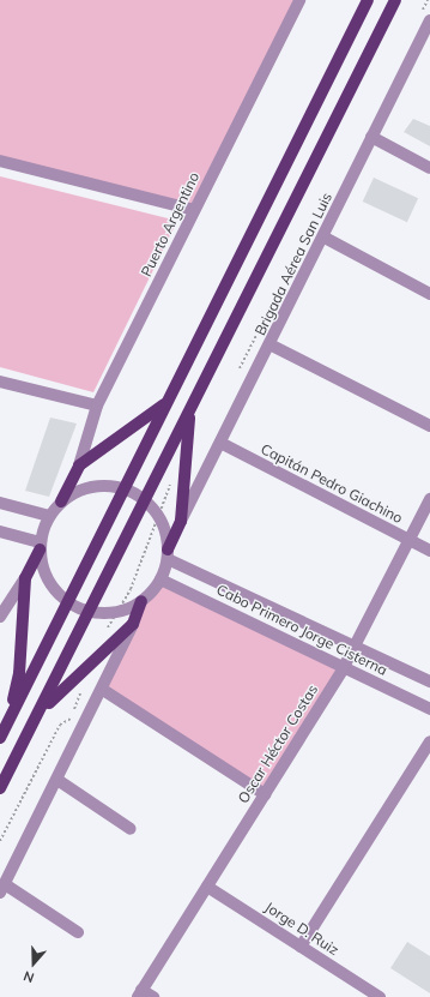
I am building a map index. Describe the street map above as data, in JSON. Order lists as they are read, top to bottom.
{
  "streets": {
    "street": [
      "Puerto Argentino",
      "Brigada Aérea San Luis",
      "Capitán Pedro Giachino",
      "Cabo Primero Jorge Cisterna",
      "Oscar Héctor Costas",
      "Jorge D. Ruiz"
    ]
  },
  "crossings": [
    ["Brigada Aérea San Luis", "Capitán Pedro Giachino"],
    ["Capitán Pedro Giachino", "Oscar Héctor Costas"],
    ["Cabo Primero Jorge Cisterna", "Oscar Héctor Costas"],
    ["Oscar Héctor Costas", "Jorge D. Ruiz"]
  ],
  "north": "bottom"
}
